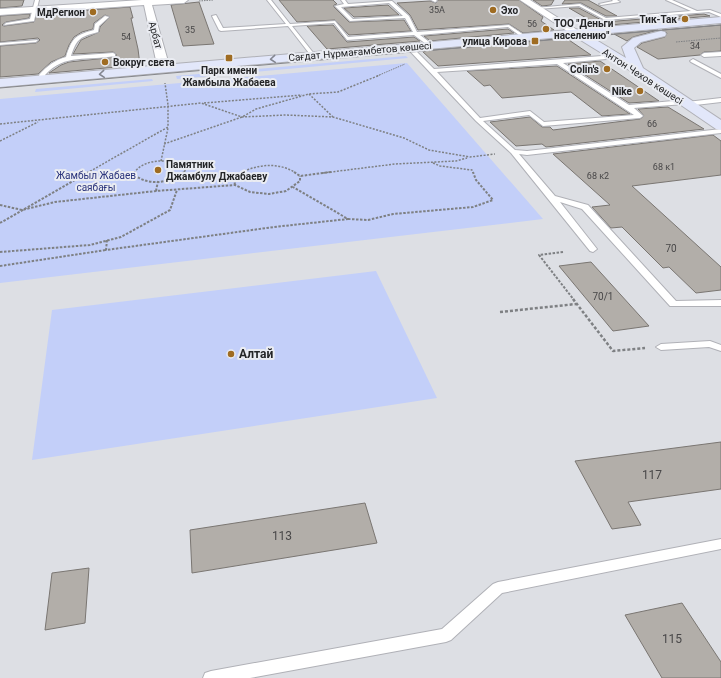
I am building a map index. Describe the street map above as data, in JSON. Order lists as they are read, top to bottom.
{
  "streets": {
    "main road": ["Сағдат Нұрмағамбетов көшесі", "Антон Чехов көшесі"],
    "street": ["Арбат"]
  },
  "crossings": [
    ["Сағдат Нұрмағамбетов көшесі", "Антон Чехов көшесі"]
  ],
  "parks": ["Жамбыл Жабаев саябағы"],
  "places": {
    "other": [
      "Эхо",
      "МдРегион",
      "Тик-Так",
      "ТОО \"Деньги населению\"",
      "Вокруг света",
      "Colin's",
      "Nike",
      "Памятник Джамбулу Джабаеву",
      "Алтай"
    ],
    "transit": ["улица Кирова", "Парк имени Жамбыла Жабаева"]
  },
  "house_numbers": [
    "35А",
    "56",
    "35",
    "54",
    "34",
    "66",
    "68 к1",
    "68 к2",
    "70",
    "70/1",
    "117",
    "113",
    "115"
  ]
}
